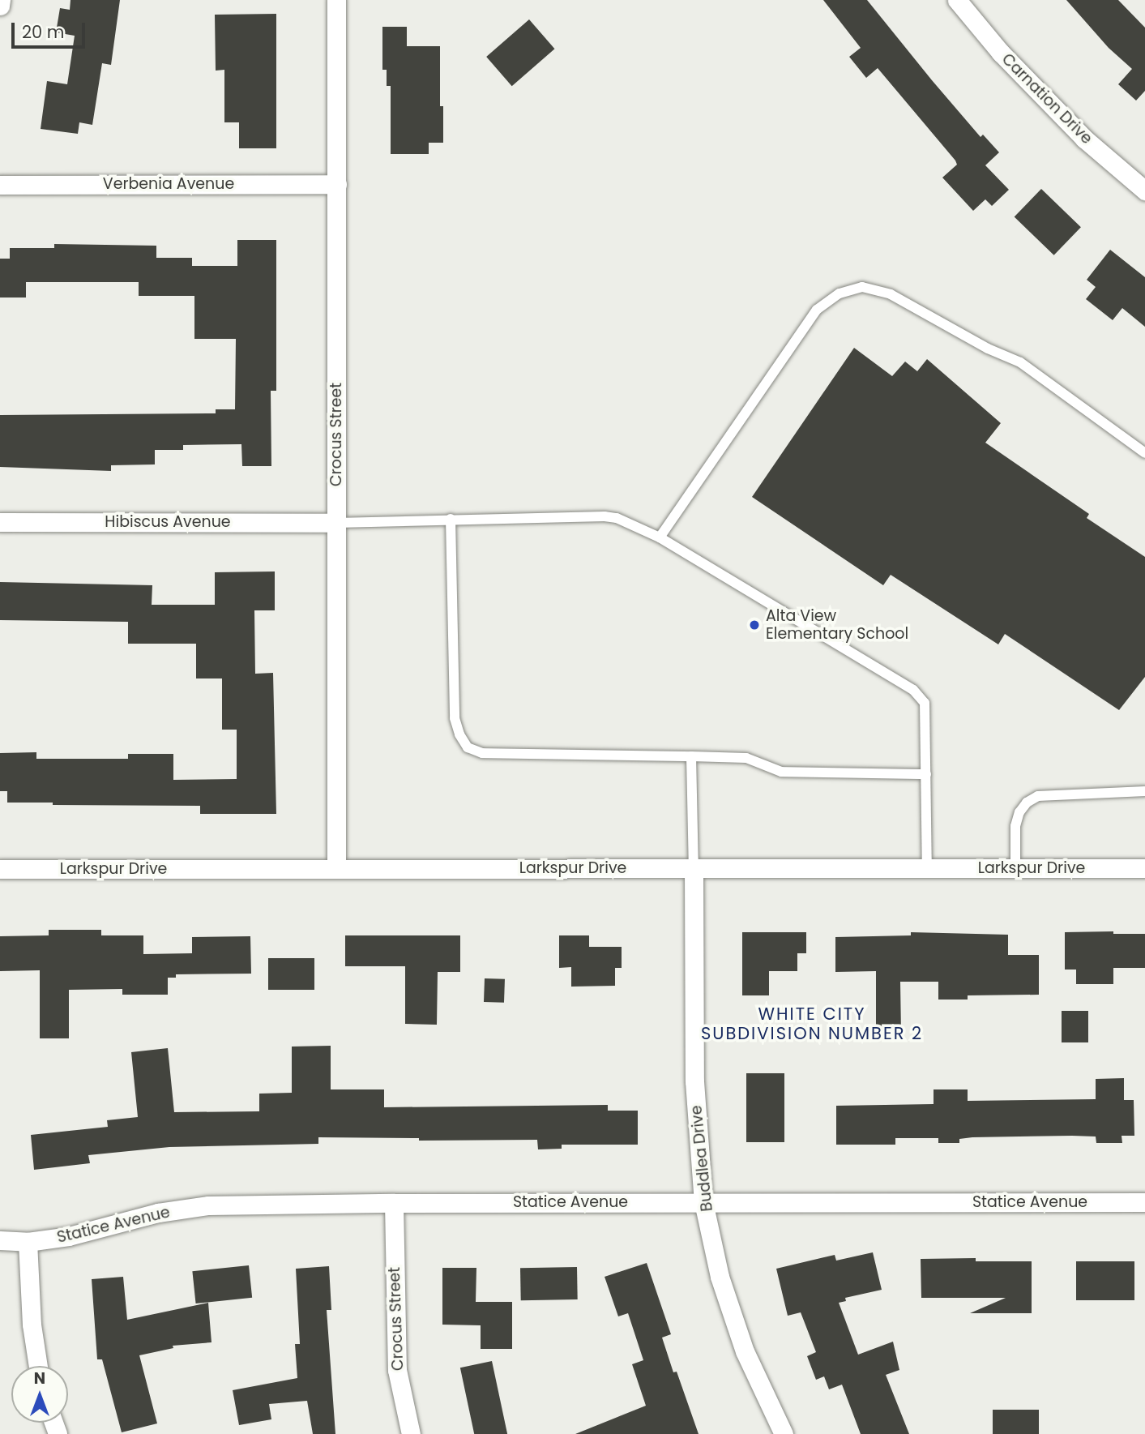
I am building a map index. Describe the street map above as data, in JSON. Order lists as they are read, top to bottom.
{
  "streets": {
    "street": [
      "Carnation Drive",
      "Verbenia Avenue",
      "Crocus Street",
      "Hibiscus Avenue",
      "Larkspur Drive",
      "Buddlea Drive",
      "Statice Avenue"
    ]
  },
  "crossings": [
    ["Verbenia Avenue", "Crocus Street"],
    ["Crocus Street", "Hibiscus Avenue"],
    ["Crocus Street", "Larkspur Drive"],
    ["Crocus Street", "Statice Avenue"],
    ["Larkspur Drive", "Buddlea Drive"],
    ["Buddlea Drive", "Statice Avenue"]
  ],
  "districts": ["WHITE CITY SUBDIVISION NUMBER 2"],
  "places": ["Alta View Elementary School"],
  "scale_bar": "20 m",
  "north": "top"
}
